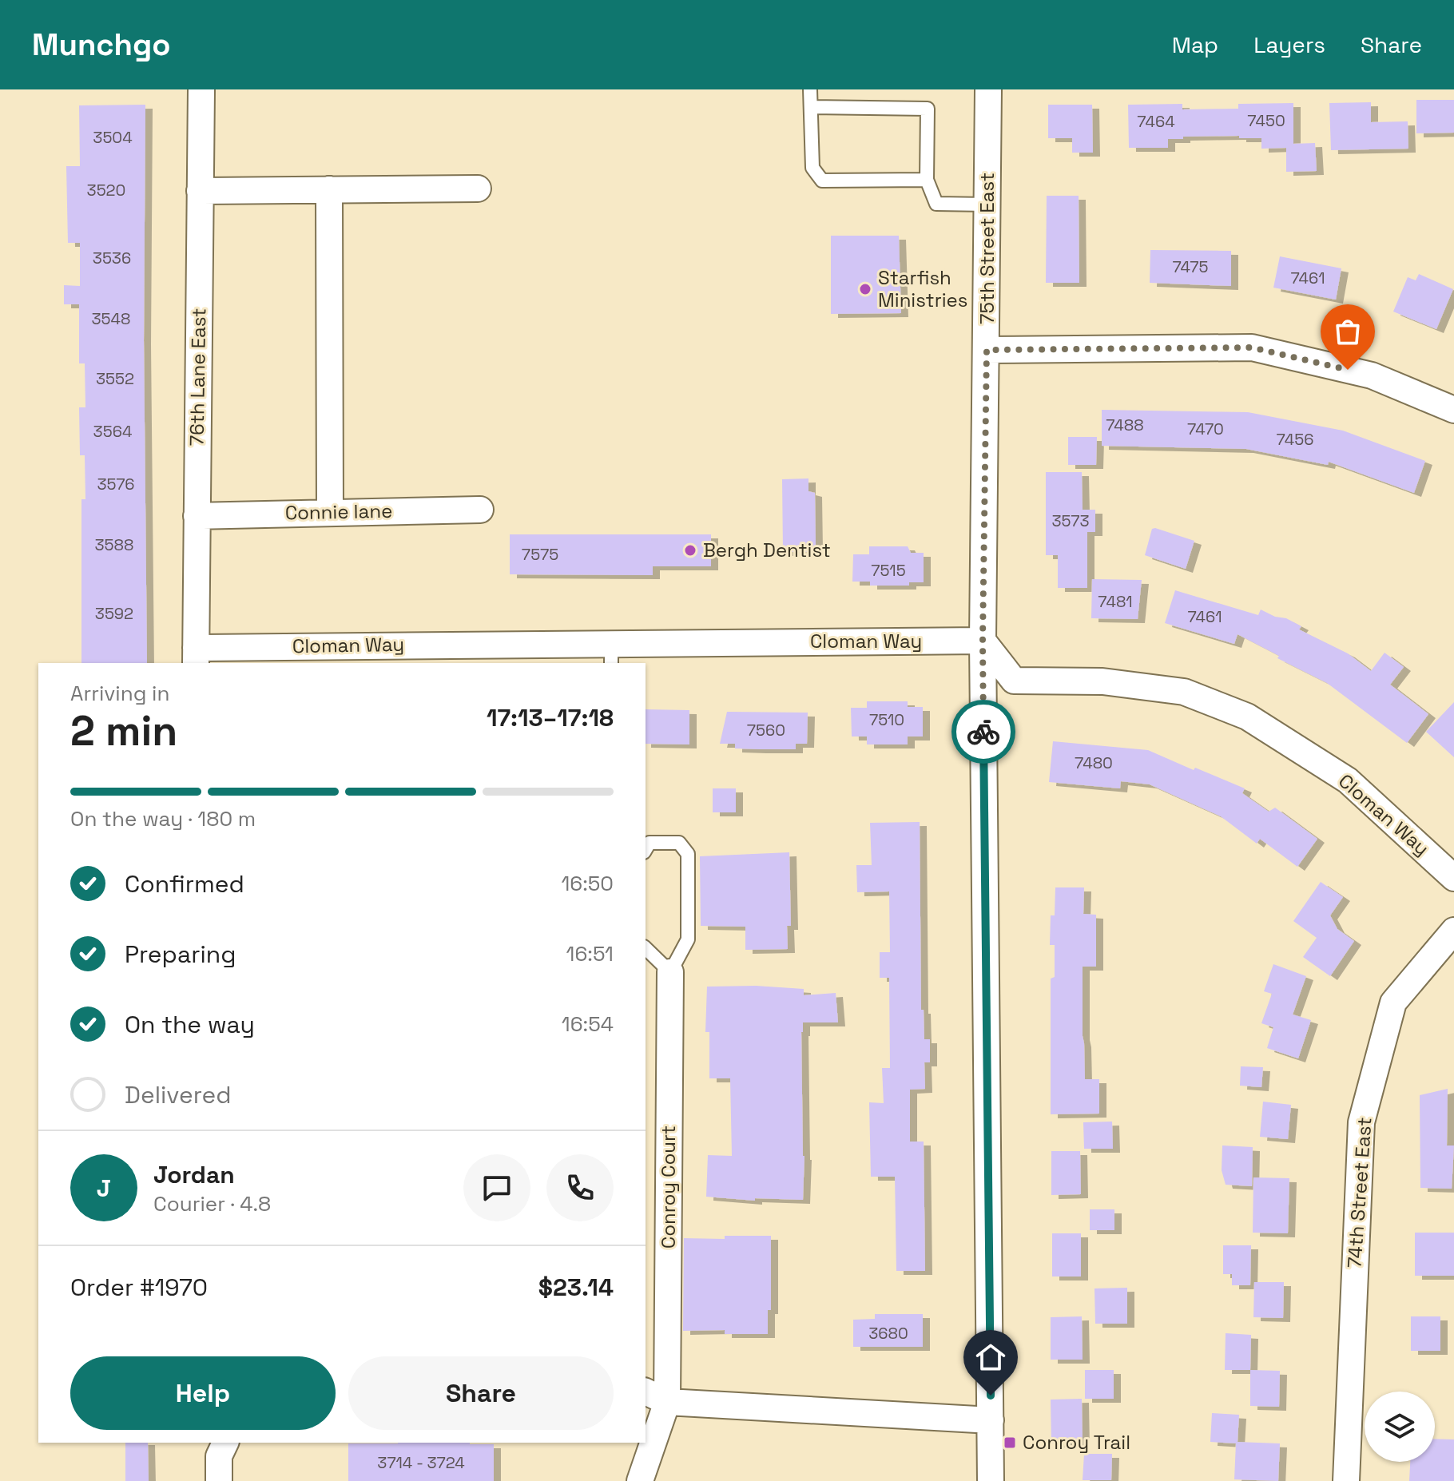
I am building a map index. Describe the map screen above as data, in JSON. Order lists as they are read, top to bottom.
{
  "streets": {
    "street": [
      "75th Street East",
      "76th Lane East",
      "Connie lane",
      "Cloman Way",
      "Conroy Court",
      "74th Street East"
    ]
  },
  "crossings": [
    ["75th Street East", "Cloman Way"],
    ["76th Lane East", "Connie lane"],
    ["76th Lane East", "Cloman Way"]
  ],
  "places": {
    "other": ["Starfish Ministries", "Bergh Dentist"],
    "transit": ["Conroy Trail"]
  },
  "house_numbers": [
    "7450",
    "7464",
    "3504",
    "3520",
    "3536",
    "7475",
    "7461",
    "3548",
    "3552",
    "7488",
    "7470",
    "3564",
    "7456",
    "3576",
    "3573",
    "3588",
    "7575",
    "7515",
    "7481",
    "3592",
    "7461",
    "7510",
    "7560",
    "7480",
    "3680",
    "3714 - 3724"
  ],
  "page": {
    "header": "Munchgo",
    "nav": ["Map", "Layers", "Share"],
    "heading": ["2 min", "Arriving in", "17:13–17:18"],
    "panel": [
      "Jordan",
      "Courier · 4.8",
      "Order #1970",
      "$23.14"
    ],
    "bar": "On the way · 180 m",
    "list": [
      ["Confirmed", "16:50"],
      ["Preparing", "16:51"],
      ["On the way", "16:54"],
      "Delivered"
    ],
    "round": "J",
    "buttons": ["Help", "Share"]
  }
}
